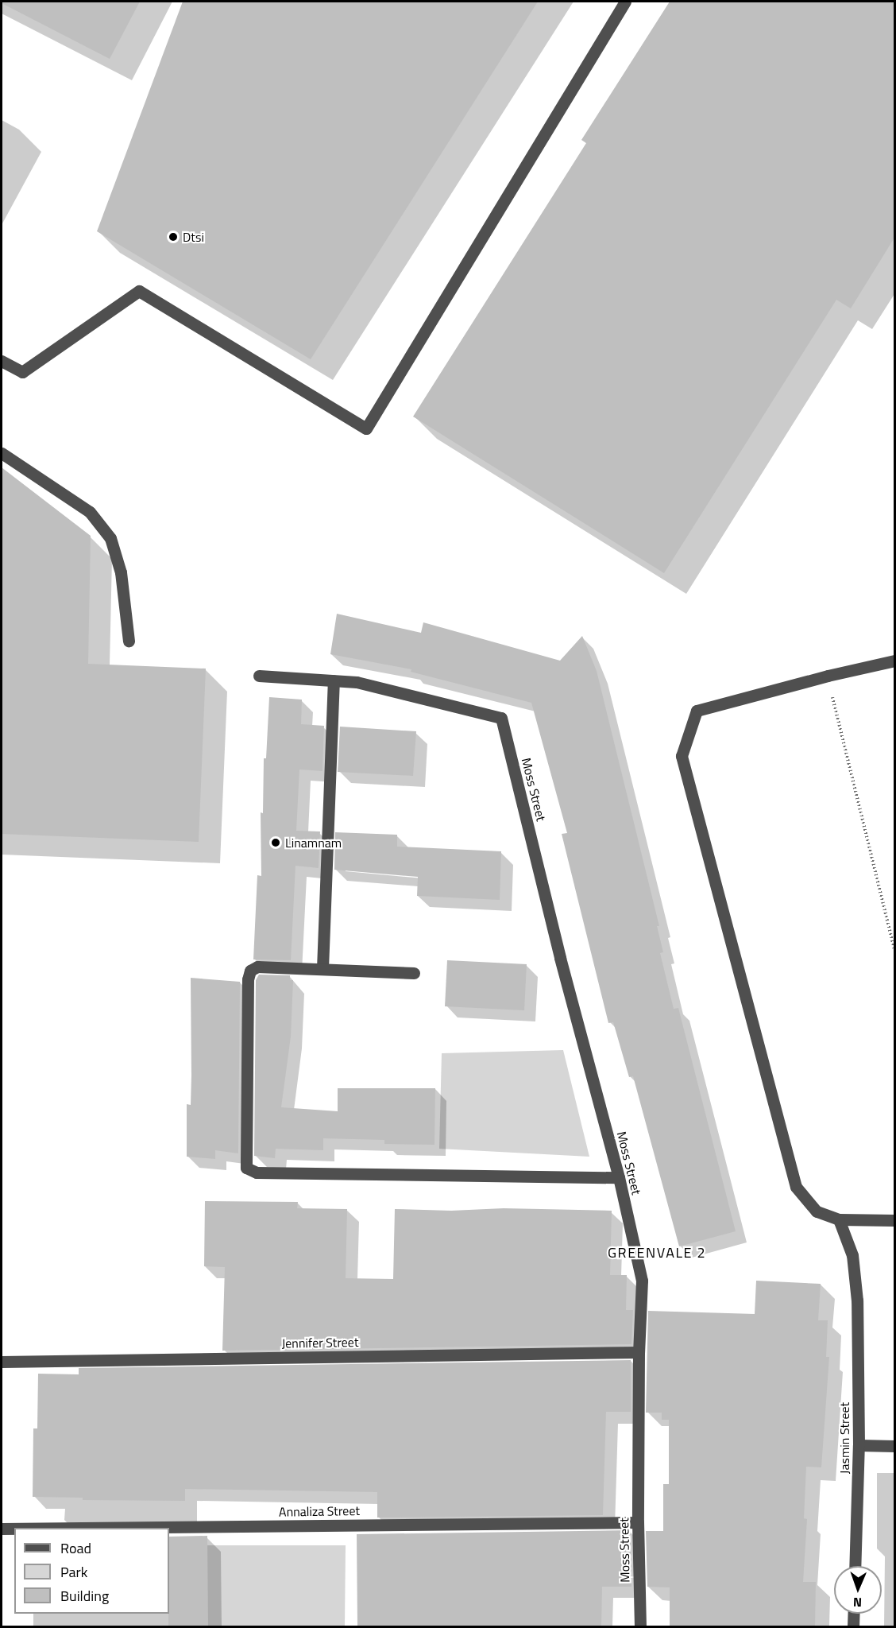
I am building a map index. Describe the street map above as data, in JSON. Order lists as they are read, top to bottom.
{
  "streets": {
    "street": [
      "Moss Street",
      "Jennifer Street",
      "Jasmin Street",
      "Annaliza Street"
    ]
  },
  "crossings": [
    ["Moss Street", "Jennifer Street"],
    ["Moss Street", "Annaliza Street"]
  ],
  "districts": ["GREENVALE 2"],
  "places": ["Dtsi", "Linamnam"],
  "legend": ["Road", "Park", "Building"],
  "north": "bottom"
}
